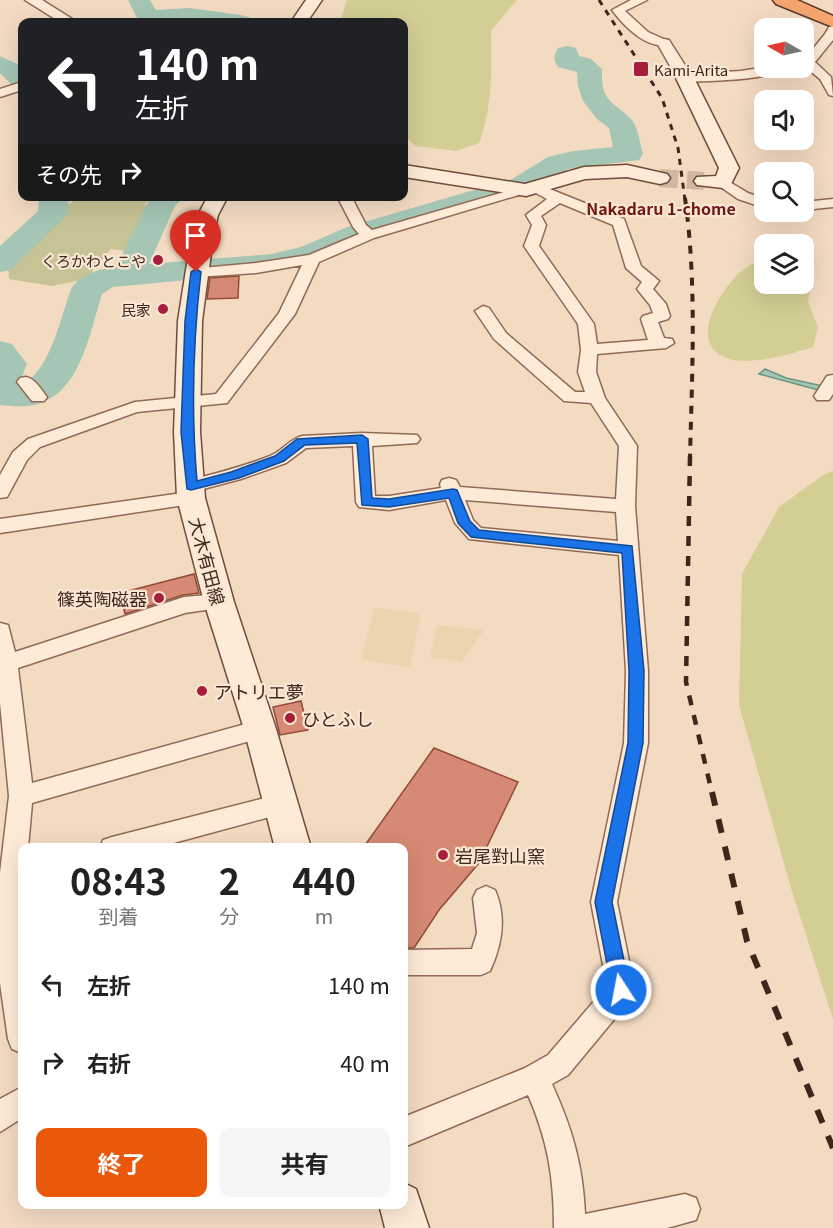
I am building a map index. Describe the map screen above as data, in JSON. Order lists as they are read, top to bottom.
{
  "streets": {
    "main road": ["大木有田線"]
  },
  "districts": ["Nakadaru 1-chome"],
  "places": {
    "transit": ["Kami-Arita"],
    "other": [
      "くろかわとこや",
      "民家",
      "篠英陶磁器",
      "アトリエ夢",
      "ひとふし",
      "岩尾對山窯"
    ]
  },
  "north": "left",
  "page": {
    "turn": ["140 m", "左折"],
    "then": "その先",
    "eta": [
      "08:43",
      "到着",
      "2",
      "分",
      "440",
      "m"
    ],
    "list": [
      {
        "name": "左折",
        "value": "140 m"
      },
      {
        "name": "右折",
        "value": "40 m"
      }
    ],
    "buttons": ["終了", "共有"]
  }
}
